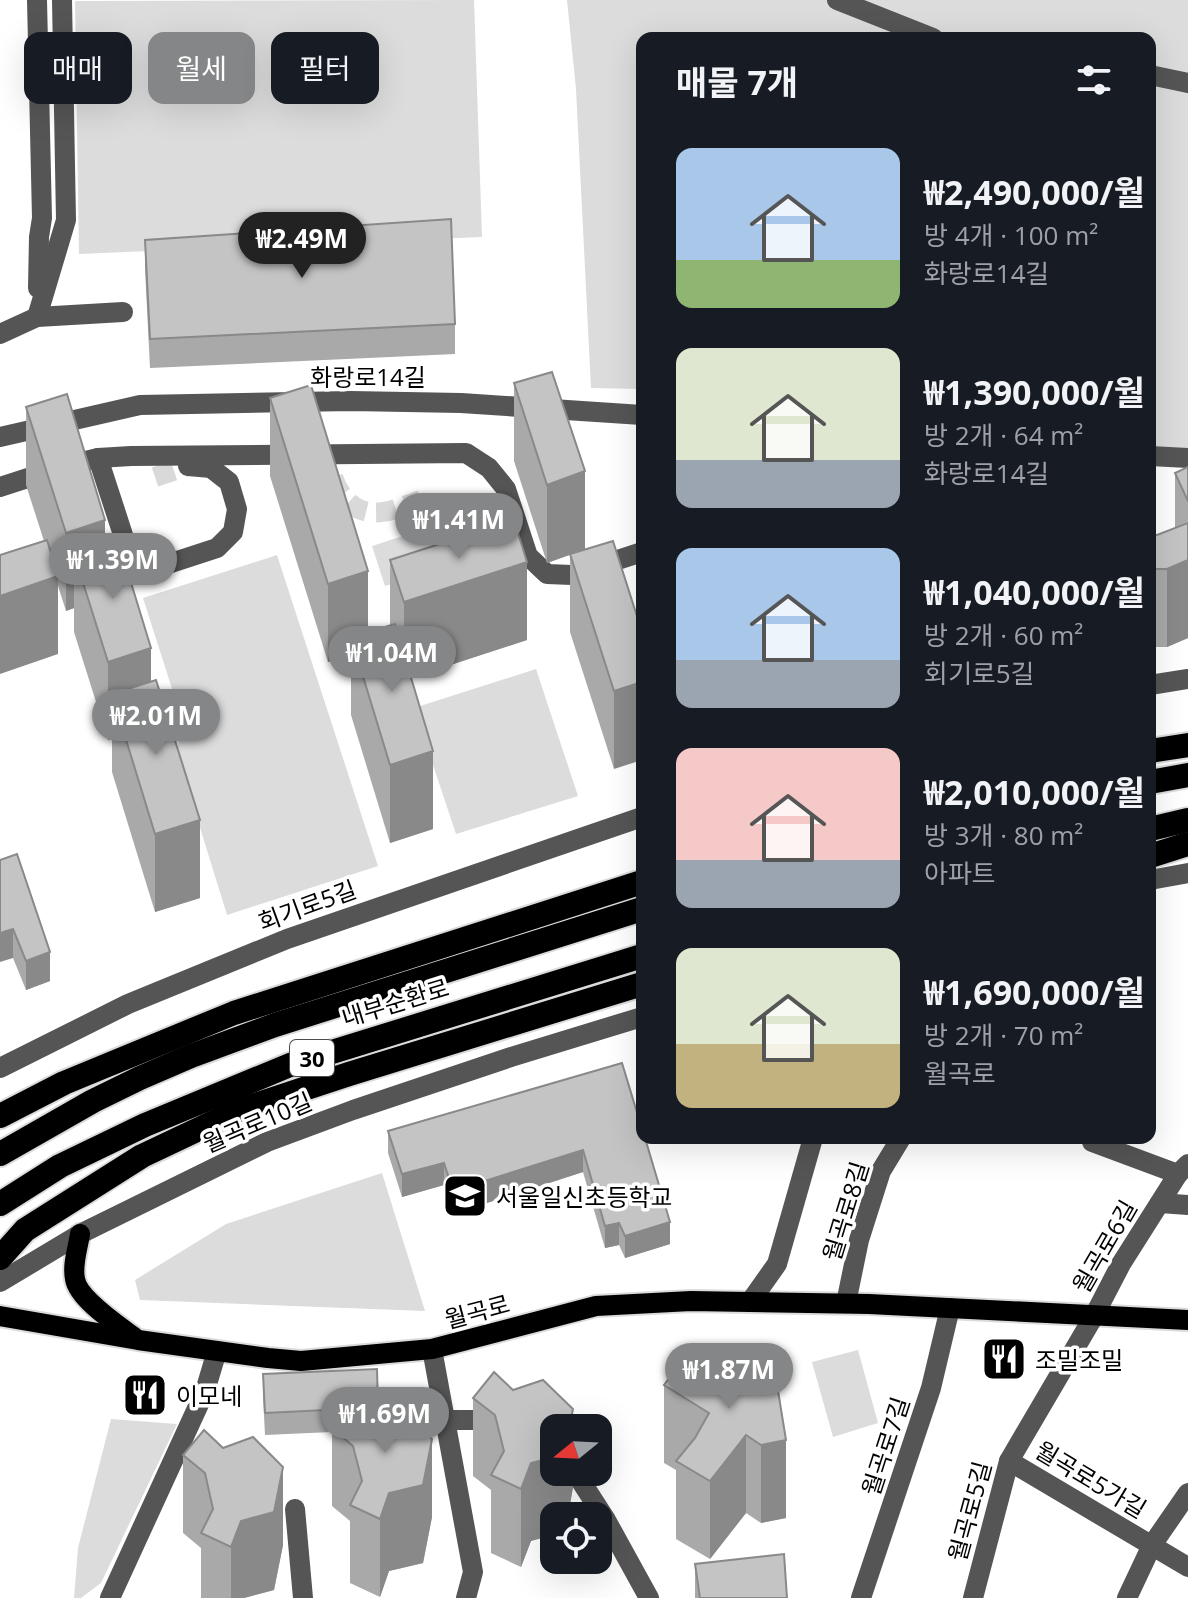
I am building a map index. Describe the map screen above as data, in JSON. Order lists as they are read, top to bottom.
{
  "streets": {
    "highway": ["내부순환로", "30"],
    "main road": ["월곡로"],
    "street": [
      "화랑로14길",
      "회기로5길",
      "월곡로10길",
      "월곡로8길",
      "월곡로6길",
      "월곡로7길",
      "월곡로5가길",
      "월곡로5길"
    ]
  },
  "crossings": [
    ["월곡로8길", "월곡로"],
    ["월곡로6길", "월곡로"],
    ["월곡로6길", "월곡로5길"],
    ["월곡로", "월곡로7길"],
    ["월곡로", "월곡로5길"],
    ["월곡로5가길", "월곡로5길"]
  ],
  "places": {
    "school or university": ["서울일신초등학교"],
    "restaurant": ["조밀조밀", "이모네"]
  },
  "north": "left",
  "page": {
    "chip": ["매매", "월세", "필터"],
    "heading": "매물 7개",
    "list": [
      {
        "name": "₩2,490,000/월",
        "note": "방 4개 · 100 m² · 화랑로14길"
      },
      {
        "name": "₩1,390,000/월",
        "note": "방 2개 · 64 m² · 화랑로14길"
      },
      {
        "name": "₩1,040,000/월",
        "note": "방 2개 · 60 m² · 회기로5길"
      },
      {
        "name": "₩2,010,000/월",
        "note": "방 3개 · 80 m² · 아파트"
      },
      {
        "name": "₩1,690,000/월",
        "note": "방 2개 · 70 m² · 월곡로"
      }
    ],
    "price": [
      "₩2.49M",
      "₩1.41M",
      "₩1.39M",
      "₩1.04M",
      "₩2.01M",
      "₩1.87M",
      "₩1.69M"
    ]
  }
}
